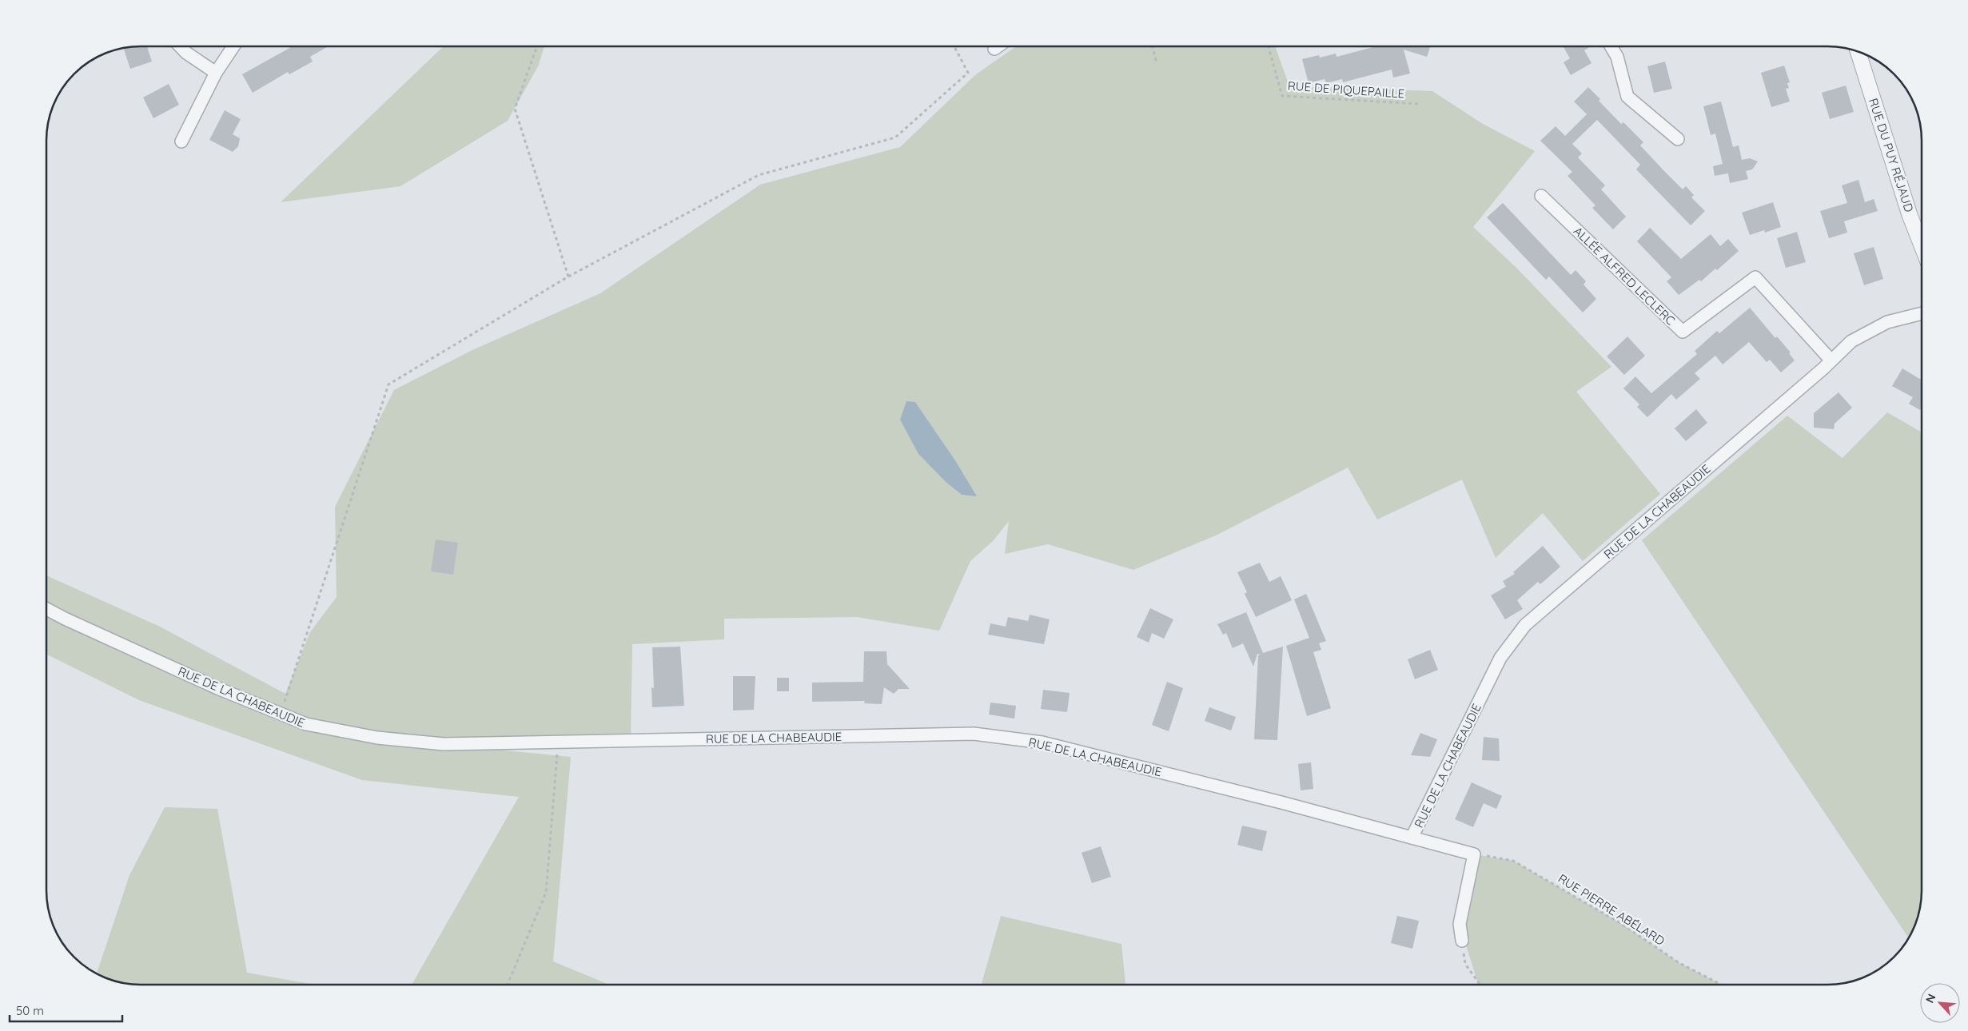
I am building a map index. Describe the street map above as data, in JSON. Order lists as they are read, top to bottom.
{
  "streets": {
    "street": ["RUE DU PUY RÉJAUD", "ALLÉE ALFRED LECLERC", "RUE DE LA CHABEAUDIE"],
    "path": ["RUE DE PIQUEPAILLE", "RUE PIERRE ABÉLARD"]
  },
  "crossings": [
    ["ALLÉE ALFRED LECLERC", "RUE DE LA CHABEAUDIE"]
  ],
  "scale_bar": "50 m",
  "north": "top left"
}
